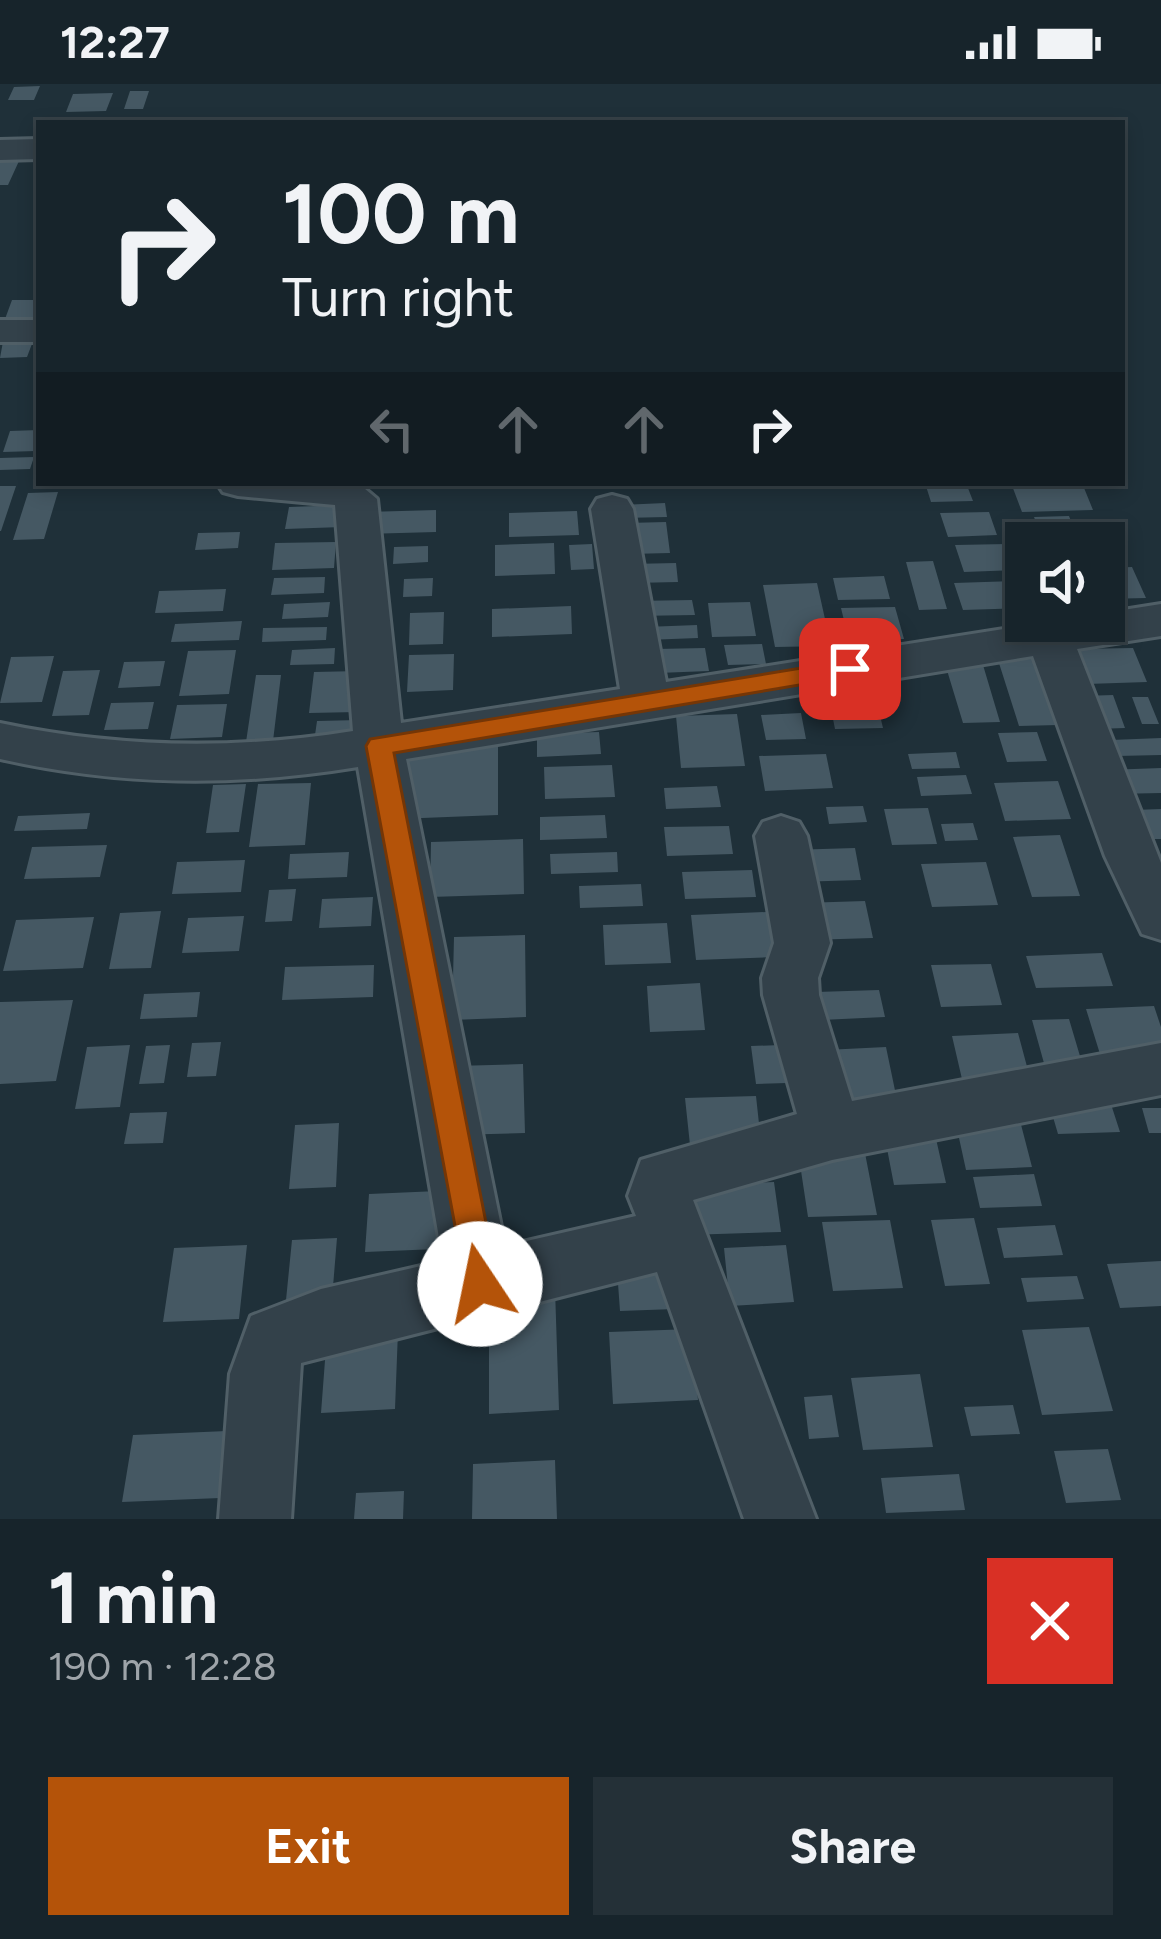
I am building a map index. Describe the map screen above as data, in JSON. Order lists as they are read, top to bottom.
{
  "page": {
    "status": "12:27",
    "turn": ["100 m", "Turn right"],
    "heading": ["1 min", "190 m · 12:28"],
    "buttons": ["Exit", "Share"]
  }
}
